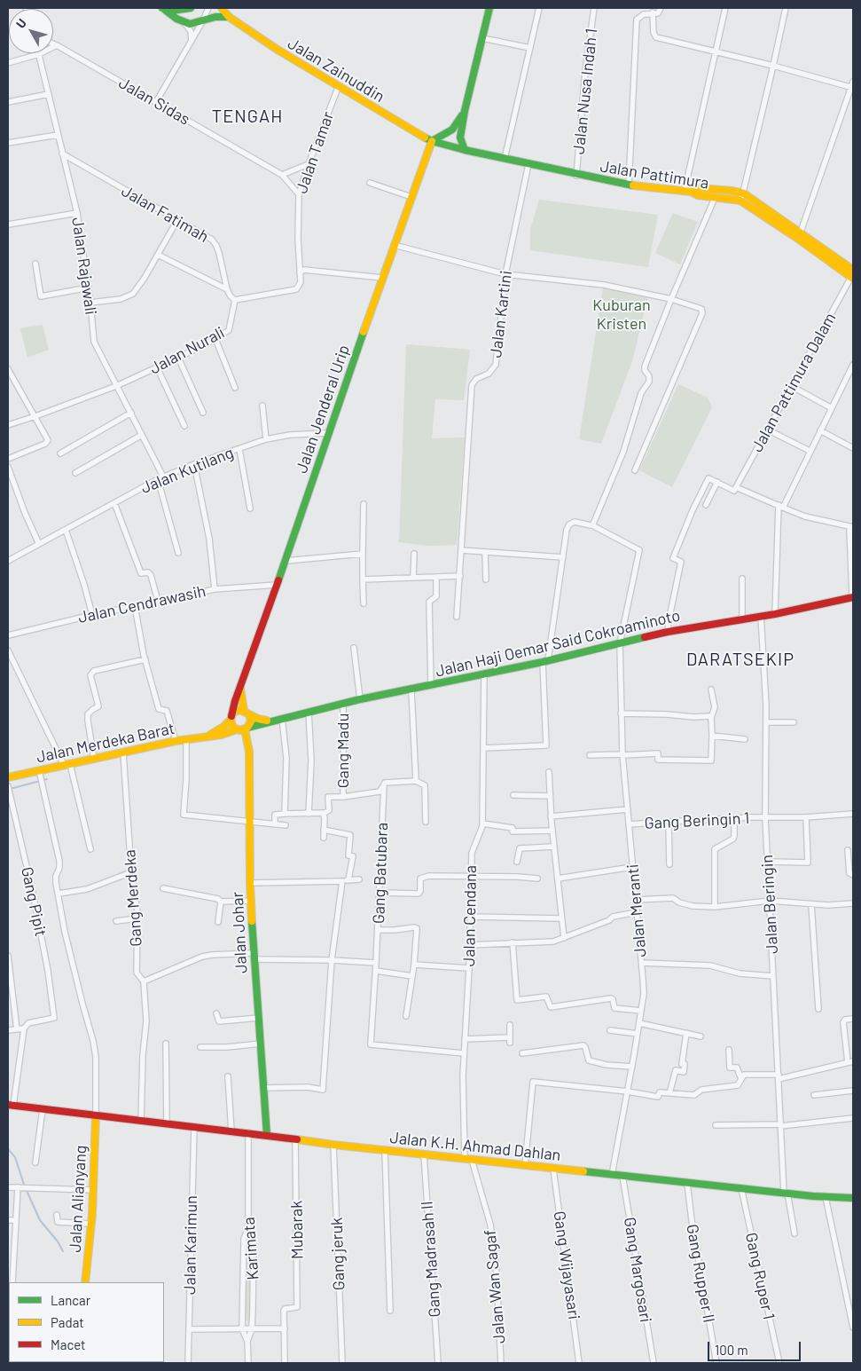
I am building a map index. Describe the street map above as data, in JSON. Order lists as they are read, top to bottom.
{
  "streets": {
    "main road": [
      "Jalan Zainuddin",
      "Jalan Pattimura",
      "Jalan Jenderal Urip",
      "Jalan Haji Oemar Said Cokroaminoto",
      "Jalan Merdeka Barat",
      "Jalan Johar",
      "Jalan K.H. Ahmad Dahlan",
      "Jalan Alianyang"
    ],
    "street": [
      "Jalan Nusa Indah 1",
      "Jalan Sidas",
      "Jalan Tamar",
      "Jalan Fatimah",
      "Jalan Rajawali",
      "Jalan Kartini",
      "Jalan Nurali",
      "Jalan Pattimura Dalam",
      "Jalan Kutilang",
      "Jalan Cendrawasih",
      "Gang Madu",
      "Gang Beringin 1",
      "Gang Batubara",
      "Gang Merdeka",
      "Gang Pipit",
      "Jalan Beringin",
      "Jalan Meranti",
      "Jalan Cendana",
      "Mubarak",
      "Jalan Karimun",
      "Karimata",
      "Gang jeruk",
      "Gang Madrasah II",
      "Gang Wijayasari",
      "Gang Margosari",
      "Gang Rupper II",
      "Gang Ruper 1",
      "Jalan Wan Sagaf"
    ]
  },
  "crossings": [
    ["Jalan Zainuddin", "Jalan Tamar"],
    ["Jalan Zainuddin", "Jalan Pattimura"],
    ["Jalan Zainuddin", "Jalan Jenderal Urip"],
    ["Jalan Nusa Indah 1", "Jalan Pattimura"],
    ["Jalan Sidas", "Jalan Tamar"],
    ["Jalan Pattimura", "Jalan Kartini"],
    ["Jalan Pattimura", "Jalan Pattimura Dalam"],
    ["Jalan Pattimura", "Jalan Jenderal Urip"],
    ["Jalan Fatimah", "Jalan Rajawali"],
    ["Jalan Fatimah", "Jalan Nurali"],
    ["Jalan Rajawali", "Jalan Nurali"],
    ["Jalan Rajawali", "Jalan Kutilang"],
    ["Jalan Jenderal Urip", "Jalan Kutilang"],
    ["Jalan Jenderal Urip", "Jalan Cendrawasih"],
    ["Jalan Jenderal Urip", "Jalan Haji Oemar Said Cokroaminoto"],
    ["Jalan Jenderal Urip", "Jalan Merdeka Barat"],
    ["Jalan Jenderal Urip", "Jalan Johar"],
    ["Jalan Haji Oemar Said Cokroaminoto", "Jalan Merdeka Barat"],
    ["Jalan Haji Oemar Said Cokroaminoto", "Gang Madu"],
    ["Jalan Haji Oemar Said Cokroaminoto", "Jalan Beringin"],
    ["Jalan Haji Oemar Said Cokroaminoto", "Jalan Meranti"],
    ["Jalan Haji Oemar Said Cokroaminoto", "Jalan Cendana"],
    ["Jalan Haji Oemar Said Cokroaminoto", "Jalan Johar"],
    ["Jalan Merdeka Barat", "Gang Merdeka"],
    ["Jalan Merdeka Barat", "Jalan Johar"],
    ["Gang Beringin 1", "Jalan Beringin"],
    ["Gang Beringin 1", "Jalan Meranti"],
    ["Gang Batubara", "Jalan Cendana"],
    ["Gang Merdeka", "Jalan K.H. Ahmad Dahlan"],
    ["Jalan Beringin", "Jalan K.H. Ahmad Dahlan"],
    ["Jalan Meranti", "Jalan K.H. Ahmad Dahlan"],
    ["Jalan Cendana", "Jalan K.H. Ahmad Dahlan"],
    ["Jalan Cendana", "Jalan Wan Sagaf"],
    ["Jalan Johar", "Jalan K.H. Ahmad Dahlan"],
    ["Jalan K.H. Ahmad Dahlan", "Jalan Alianyang"],
    ["Jalan K.H. Ahmad Dahlan", "Mubarak"],
    ["Jalan K.H. Ahmad Dahlan", "Jalan Karimun"],
    ["Jalan K.H. Ahmad Dahlan", "Karimata"],
    ["Jalan K.H. Ahmad Dahlan", "Gang jeruk"],
    ["Jalan K.H. Ahmad Dahlan", "Gang Madrasah II"],
    ["Jalan K.H. Ahmad Dahlan", "Gang Wijayasari"],
    ["Jalan K.H. Ahmad Dahlan", "Gang Margosari"],
    ["Jalan K.H. Ahmad Dahlan", "Gang Rupper II"],
    ["Jalan K.H. Ahmad Dahlan", "Gang Ruper 1"],
    ["Jalan K.H. Ahmad Dahlan", "Jalan Wan Sagaf"]
  ],
  "districts": ["TENGAH", "DARATSEKIP"],
  "parks": ["Kuburan Kristen"],
  "legend": ["Lancar", "Padat", "Macet"],
  "scale_bar": "100 m",
  "north": "top left"
}
